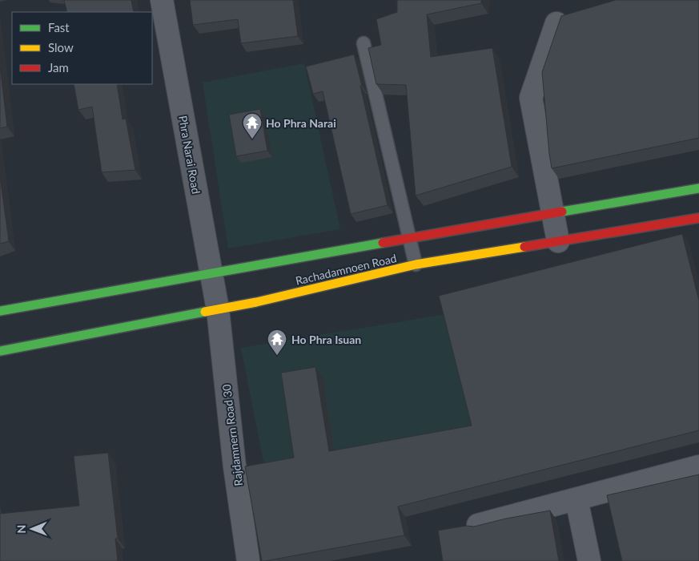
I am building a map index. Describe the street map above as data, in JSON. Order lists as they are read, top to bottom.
{
  "streets": {
    "main road": ["Rachadamnoen Road"],
    "street": ["Phra Narai Road", "Rajdamnern Road 30"]
  },
  "crossings": [
    ["Phra Narai Road", "Rachadamnoen Road"],
    ["Phra Narai Road", "Rajdamnern Road 30"],
    ["Rachadamnoen Road", "Rajdamnern Road 30"]
  ],
  "places": {
    "temple": ["Ho Phra Narai", "Ho Phra Isuan"]
  },
  "legend": ["Fast", "Slow", "Jam"],
  "north": "left"
}
